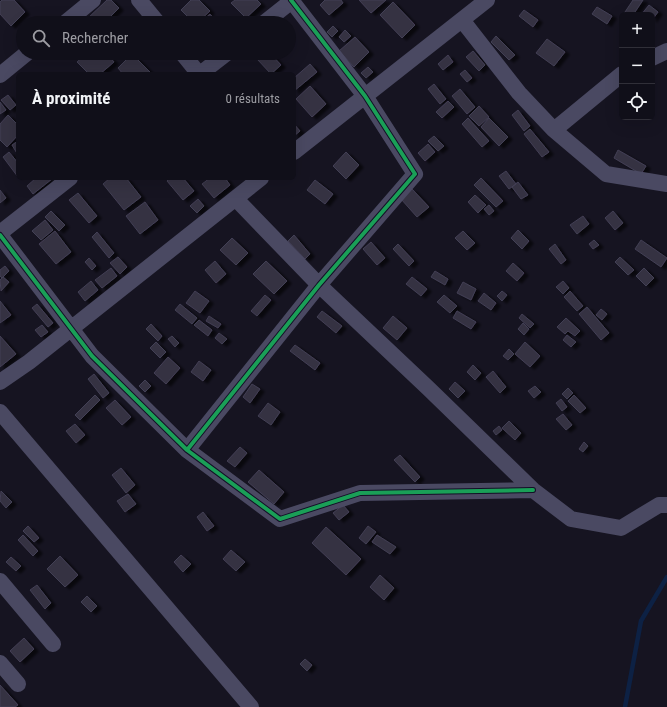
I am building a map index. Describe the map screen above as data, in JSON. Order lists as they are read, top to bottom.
{
  "page": {
    "map_buttons": ["+", "−"],
    "search": "Rechercher",
    "heading": ["À proximité", "0 résultats"]
  }
}
